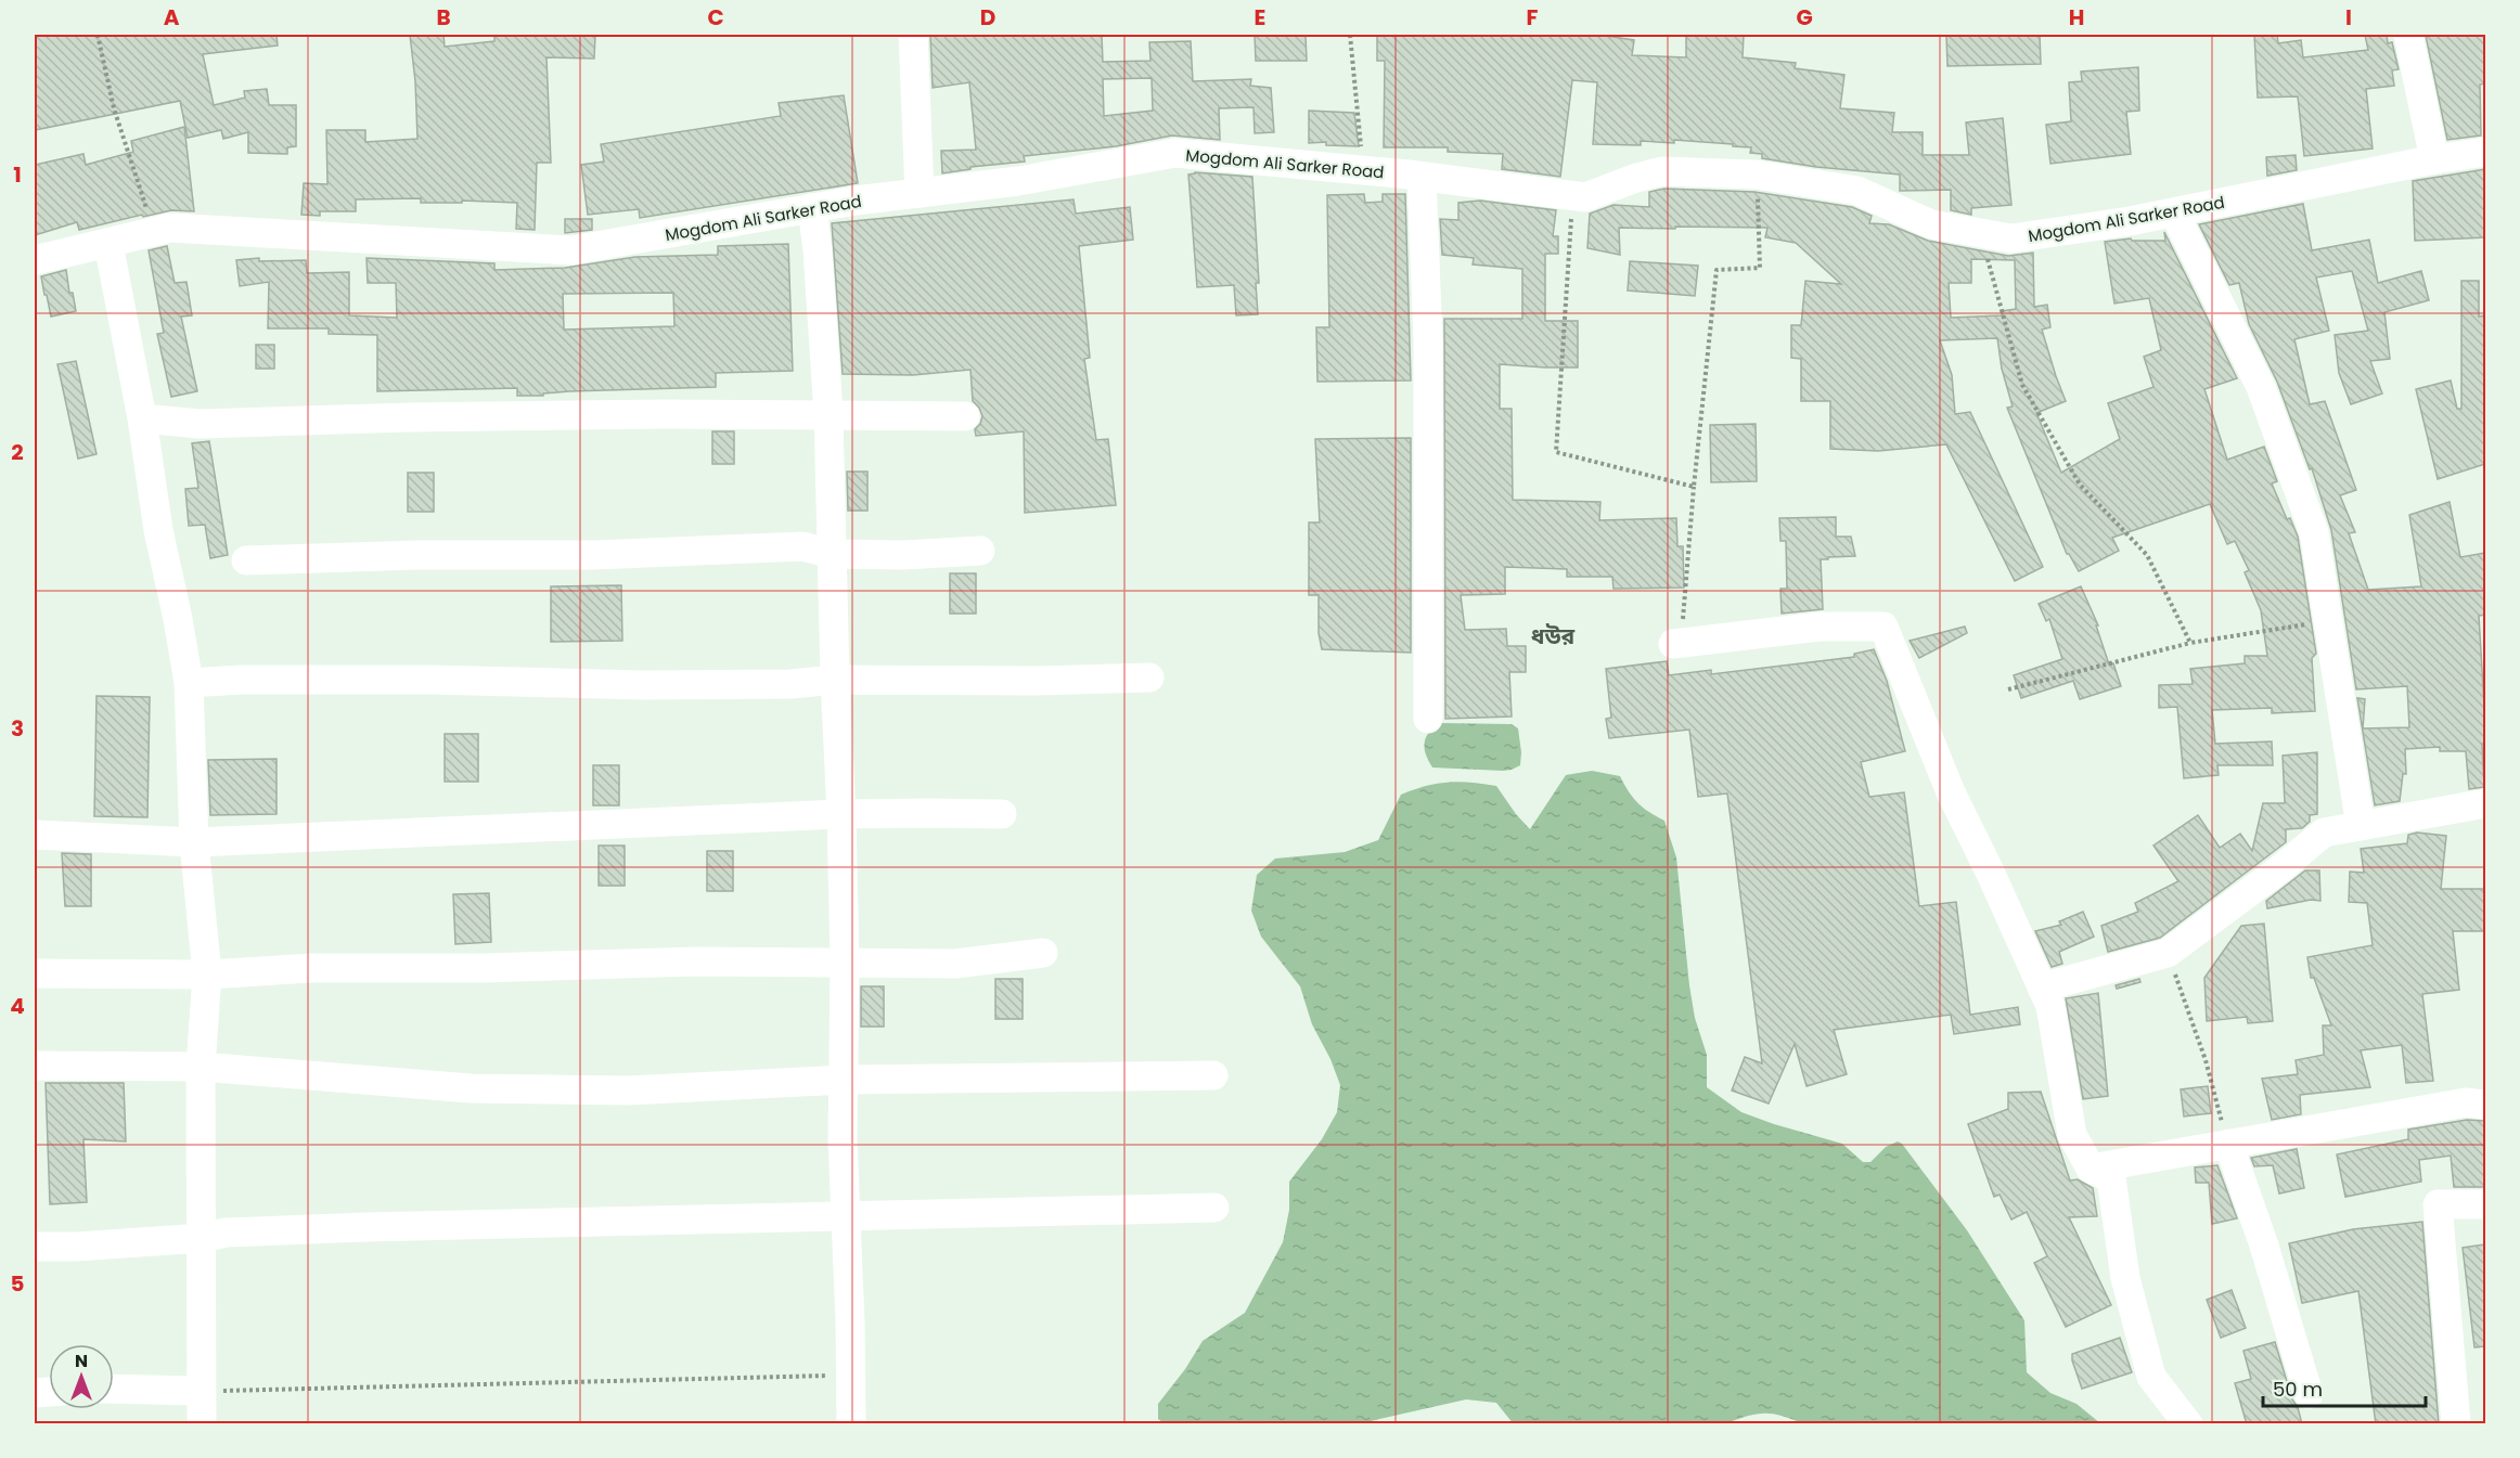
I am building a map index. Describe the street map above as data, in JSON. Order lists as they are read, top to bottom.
{
  "streets": {
    "street": ["Mogdom Ali Sarker Road"]
  },
  "districts": ["ধউর"],
  "scale_bar": "50 m",
  "north": "top",
  "grid": {
    "columns": [
      "A",
      "B",
      "C",
      "D",
      "E",
      "F",
      "G",
      "H",
      "I"
    ],
    "rows": [
      "1",
      "2",
      "3",
      "4",
      "5"
    ]
  }
}
